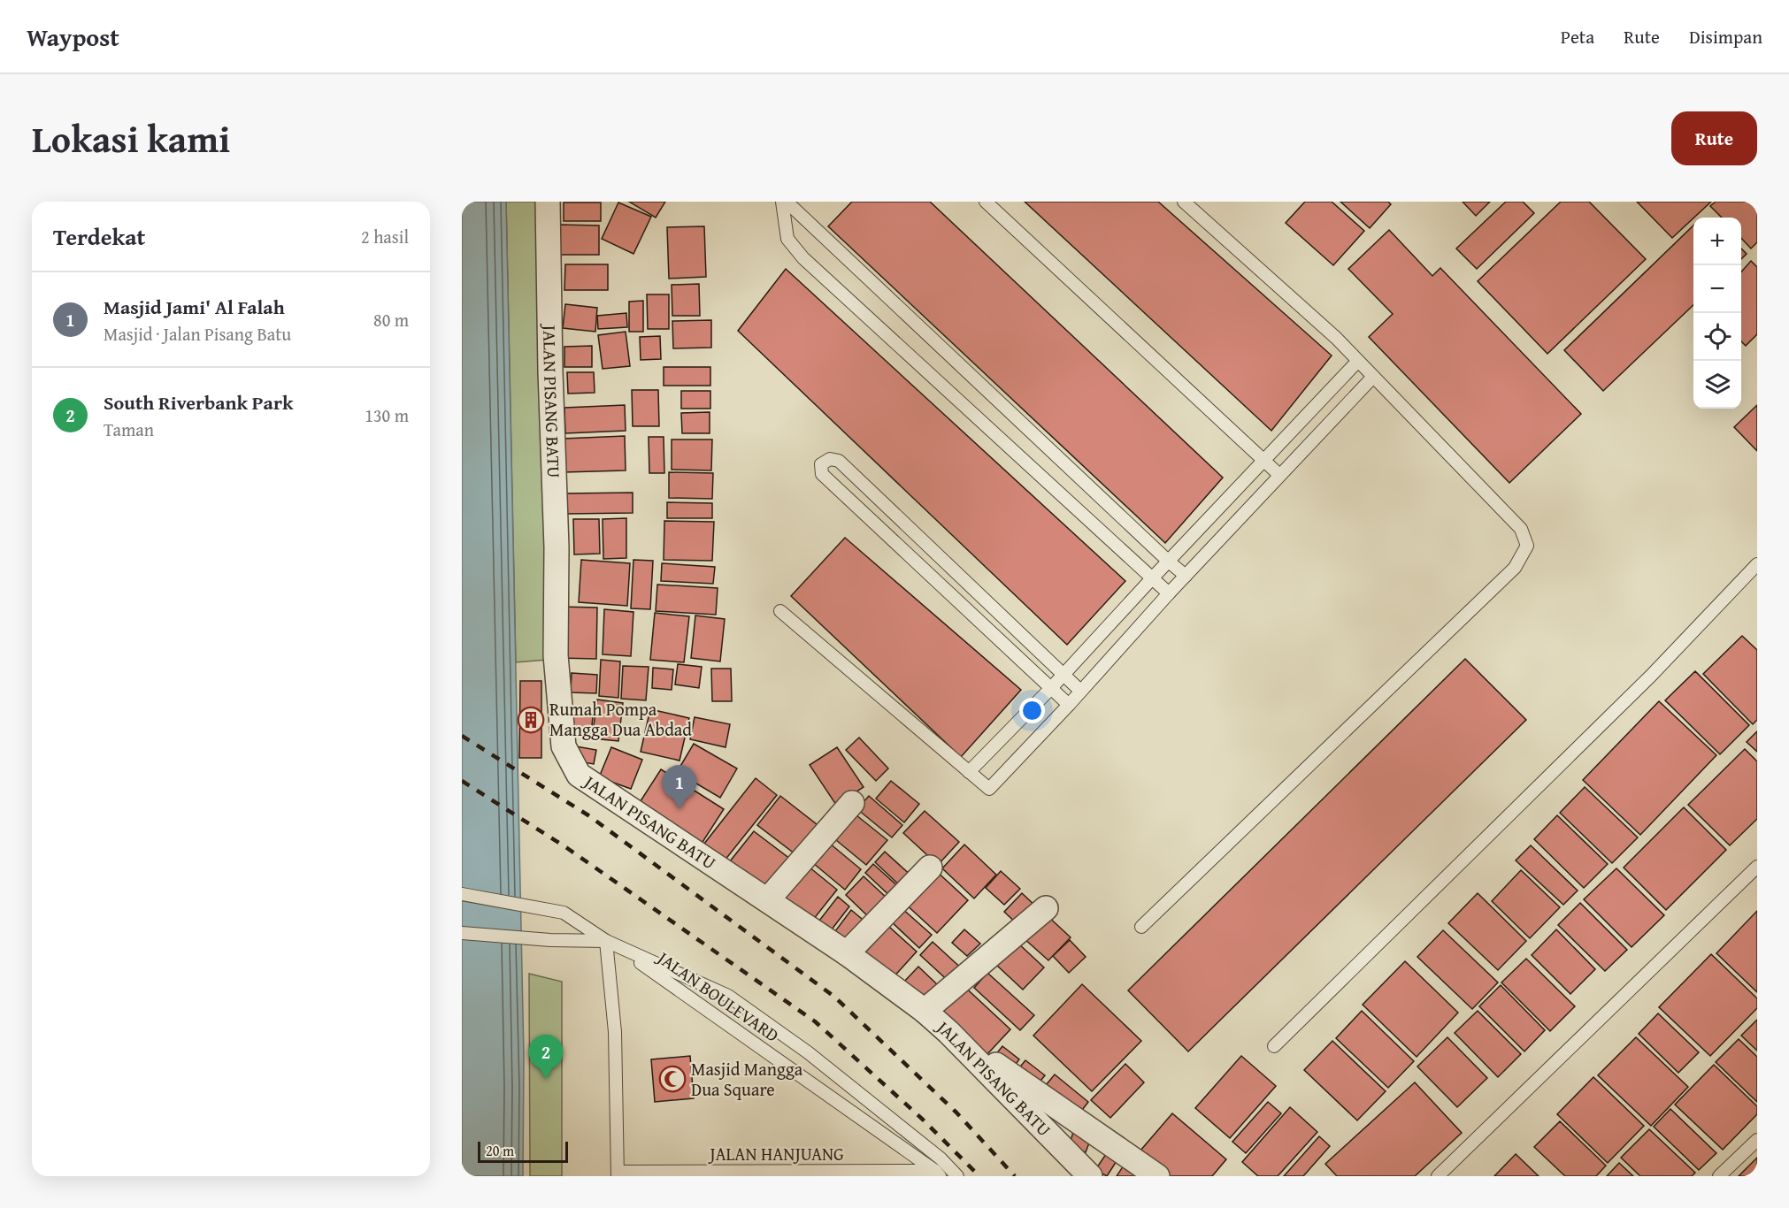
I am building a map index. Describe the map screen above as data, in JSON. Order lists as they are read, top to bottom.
{
  "streets": {
    "street": ["JALAN PISANG BATU"],
    "lane": ["JALAN BOULEVARD", "JALAN HANJUANG"]
  },
  "crossings": [
    ["JALAN BOULEVARD", "JALAN HANJUANG"]
  ],
  "places": {
    "building": ["Rumah Pompa Mangga Dua Abdad"],
    "mosque": ["Masjid Mangga Dua Square"]
  },
  "scale_bar": "20 m",
  "page": {
    "header": "Waypost",
    "nav": ["Peta", "Rute", "Disimpan"],
    "title": "Lokasi kami",
    "buttons": "Rute",
    "heading": ["Terdekat", "2 hasil"],
    "map_buttons": ["+", "−"],
    "list": [
      {
        "mark": "1",
        "name": "Masjid Jami' Al Falah",
        "note": "Masjid · Jalan Pisang Batu",
        "value": "80 m"
      },
      {
        "mark": "2",
        "name": "South Riverbank Park",
        "note": "Taman",
        "value": "130 m"
      }
    ],
    "pins": ["1", "2"],
    "scale": "20 m"
  }
}
